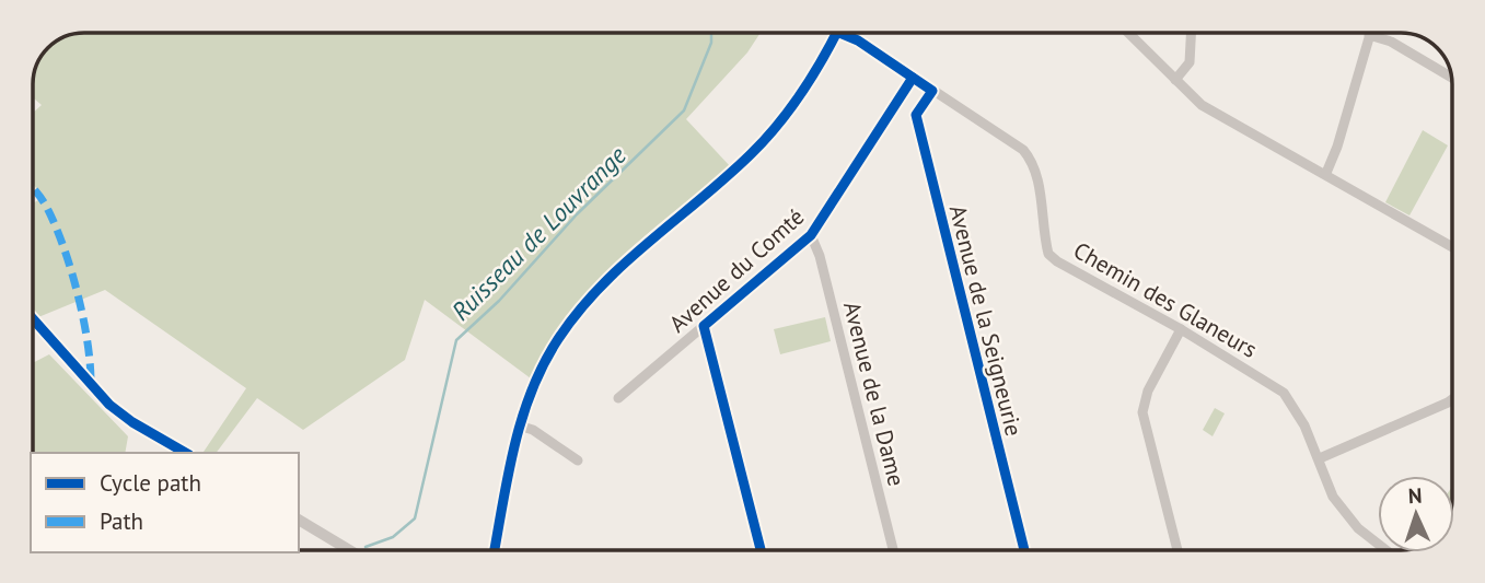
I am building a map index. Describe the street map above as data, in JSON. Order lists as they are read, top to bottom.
{
  "streets": {
    "street": [
      "Avenue du Comté",
      "Chemin des Glaneurs",
      "Avenue de la Seigneurie",
      "Avenue de la Dame"
    ]
  },
  "crossings": [
    ["Avenue du Comté", "Chemin des Glaneurs"],
    ["Avenue du Comté", "Avenue de la Dame"]
  ],
  "water": ["Ruisseau de Louvrange"],
  "legend": ["Cycle path", "Path"],
  "north": "top"
}
